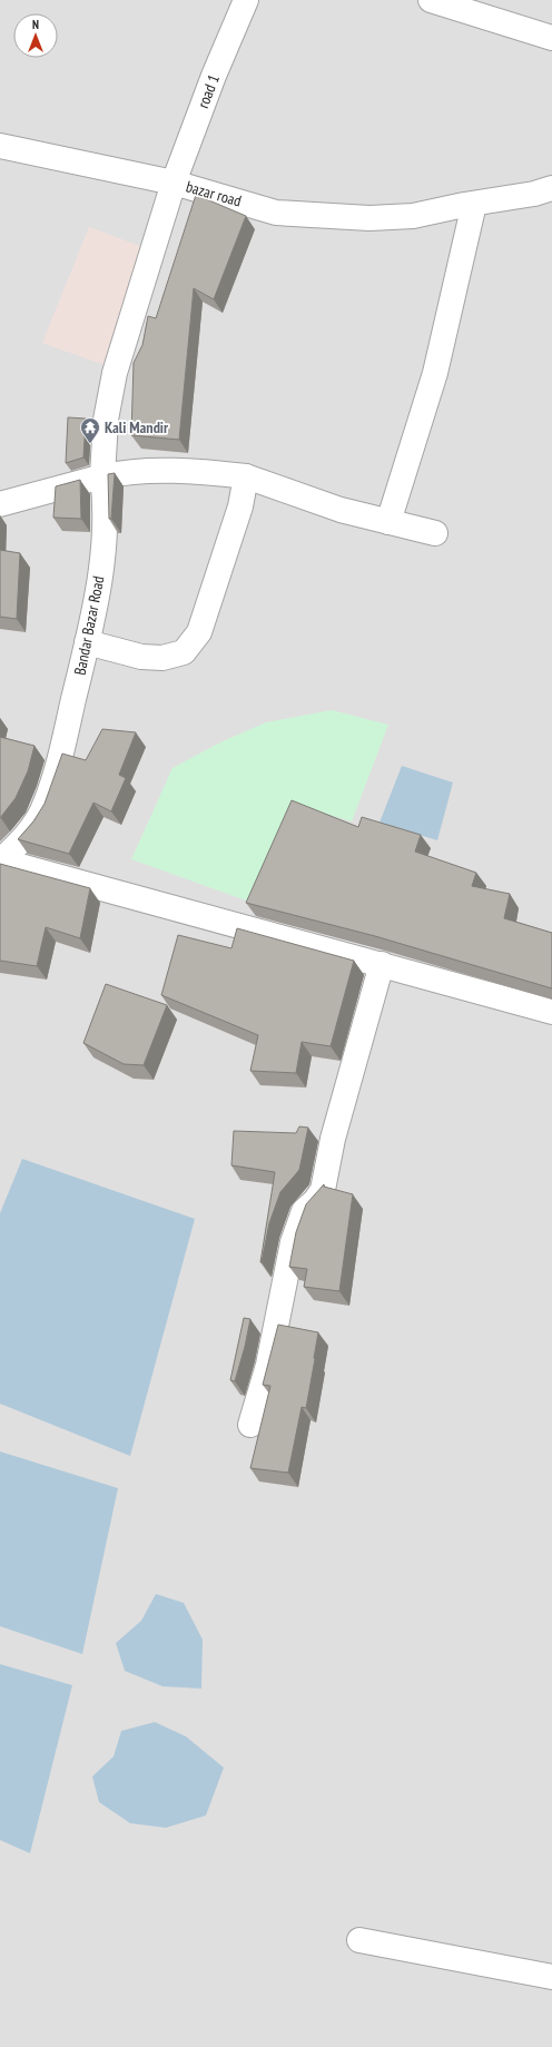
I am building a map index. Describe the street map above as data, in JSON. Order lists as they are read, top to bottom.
{
  "streets": {
    "street": ["road 1", "bazar road", "Bandar Bazar Road"]
  },
  "crossings": [
    ["road 1", "bazar road"],
    ["bazar road", "Bandar Bazar Road"]
  ],
  "places": {
    "temple": ["Kali Mandir"]
  },
  "north": "top"
}
